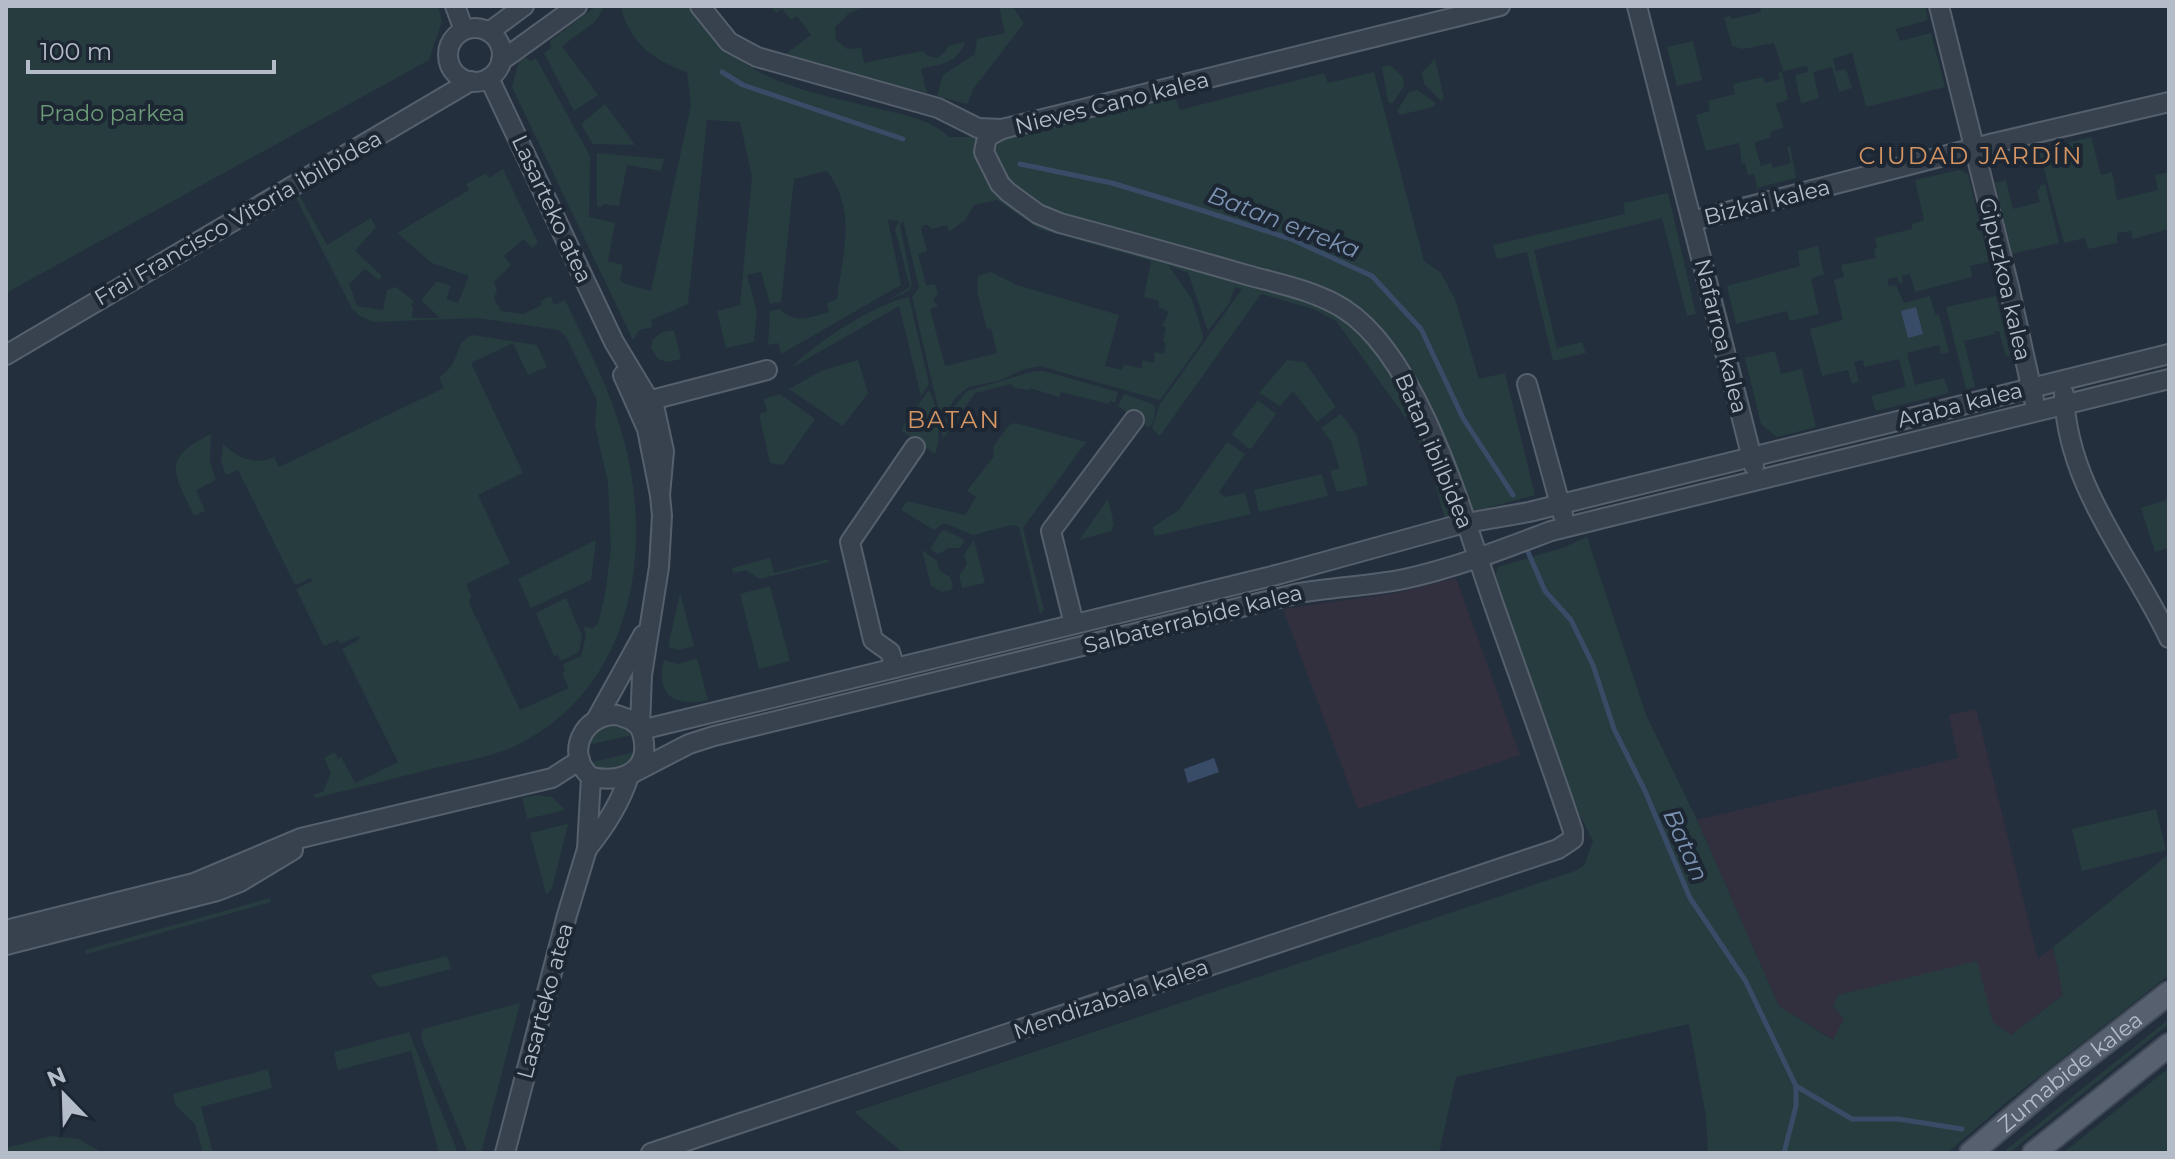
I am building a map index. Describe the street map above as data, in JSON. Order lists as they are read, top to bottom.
{
  "streets": {
    "main road": ["Zumabide kalea"],
    "street": [
      "Nieves Cano kalea",
      "Bizkai kalea",
      "Lasarteko atea",
      "Frai Francisco Vitoria ibilbidea",
      "Gipuzkoa kalea",
      "Nafarroa kalea",
      "Araba kalea",
      "Batan ibilbidea",
      "Salbaterrabide kalea",
      "Mendizabala kalea"
    ]
  },
  "crossings": [
    ["Nieves Cano kalea", "Batan ibilbidea"],
    ["Bizkai kalea", "Gipuzkoa kalea"],
    ["Bizkai kalea", "Nafarroa kalea"],
    ["Lasarteko atea", "Frai Francisco Vitoria ibilbidea"],
    ["Lasarteko atea", "Salbaterrabide kalea"],
    ["Gipuzkoa kalea", "Araba kalea"],
    ["Nafarroa kalea", "Araba kalea"],
    ["Nafarroa kalea", "Salbaterrabide kalea"],
    ["Araba kalea", "Salbaterrabide kalea"],
    ["Batan ibilbidea", "Salbaterrabide kalea"],
    ["Batan ibilbidea", "Mendizabala kalea"]
  ],
  "districts": ["CIUDAD JARDÍN", "BATAN"],
  "water": ["Batan erreka", "Batan"],
  "parks": ["Prado parkea"],
  "scale_bar": "100 m",
  "north": "top left"
}
